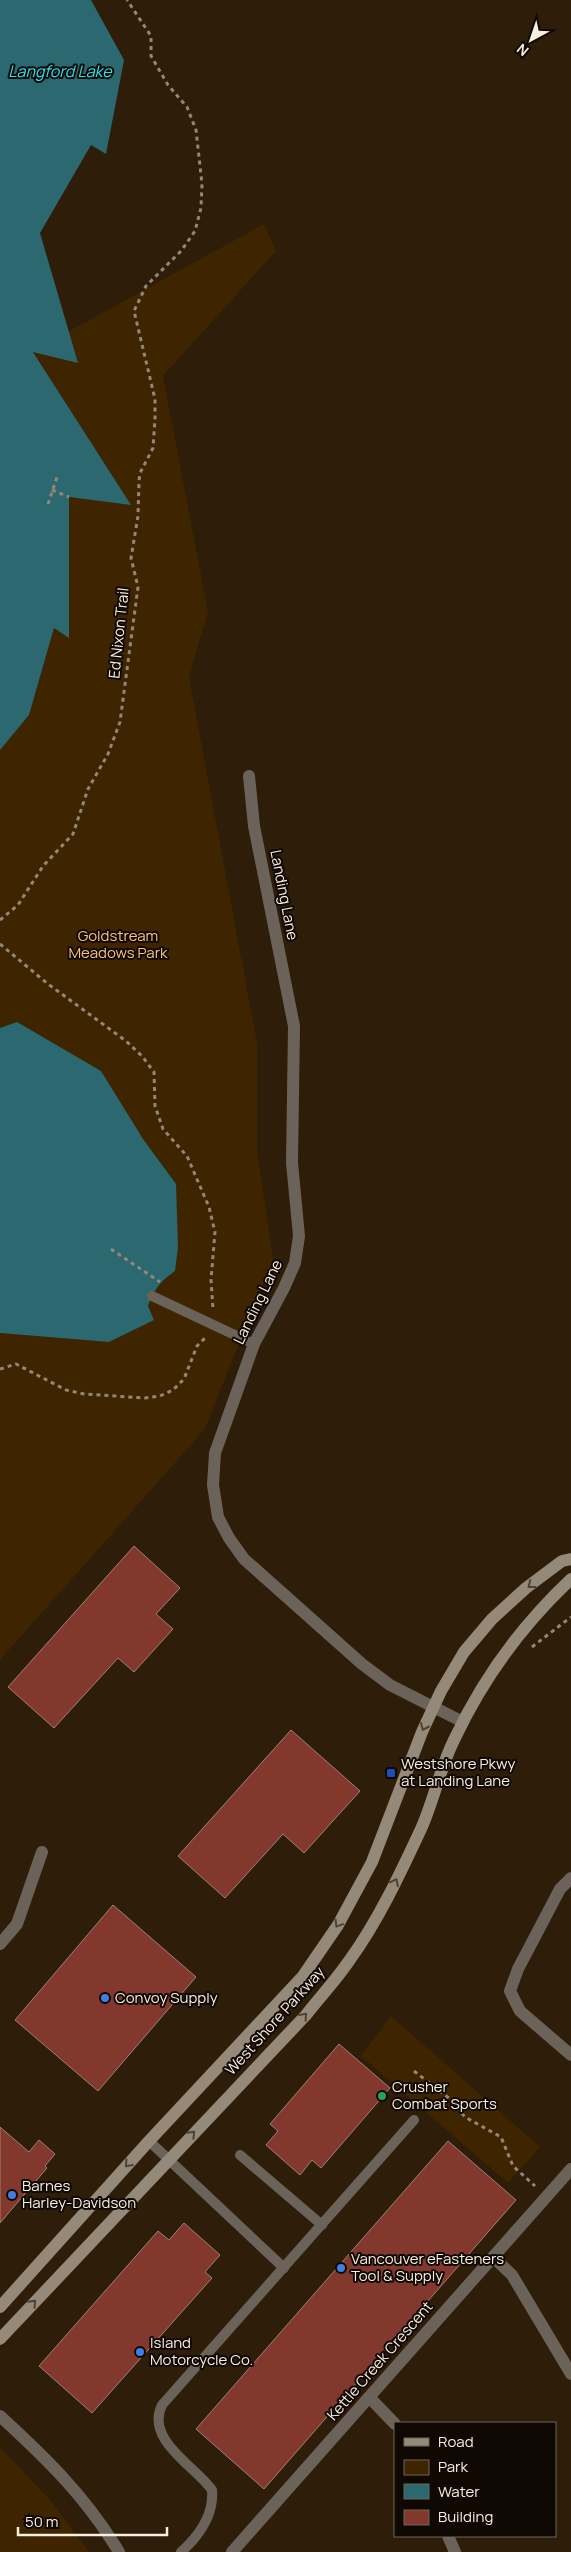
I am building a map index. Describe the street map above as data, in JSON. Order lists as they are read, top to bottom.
{
  "streets": {
    "main road": ["West Shore Parkway"],
    "street": ["Landing Lane", "Kettle Creek Crescent"],
    "path": ["Ed Nixon Trail"]
  },
  "crossings": [
    ["Landing Lane", "West Shore Parkway"]
  ],
  "water": ["Langford Lake"],
  "parks": ["Goldstream Meadows Park"],
  "places": {
    "transit": ["Westshore Pkwy at Landing Lane"],
    "other": [
      "Convoy Supply",
      "Crusher Combat Sports",
      "Barnes Harley-Davidson",
      "Vancouver eFasteners Tool & Supply",
      "Island Motorcycle Co."
    ]
  },
  "legend": [
    "Road",
    "Park",
    "Water",
    "Building"
  ],
  "scale_bar": "50 m",
  "north": "bottom left"
}
